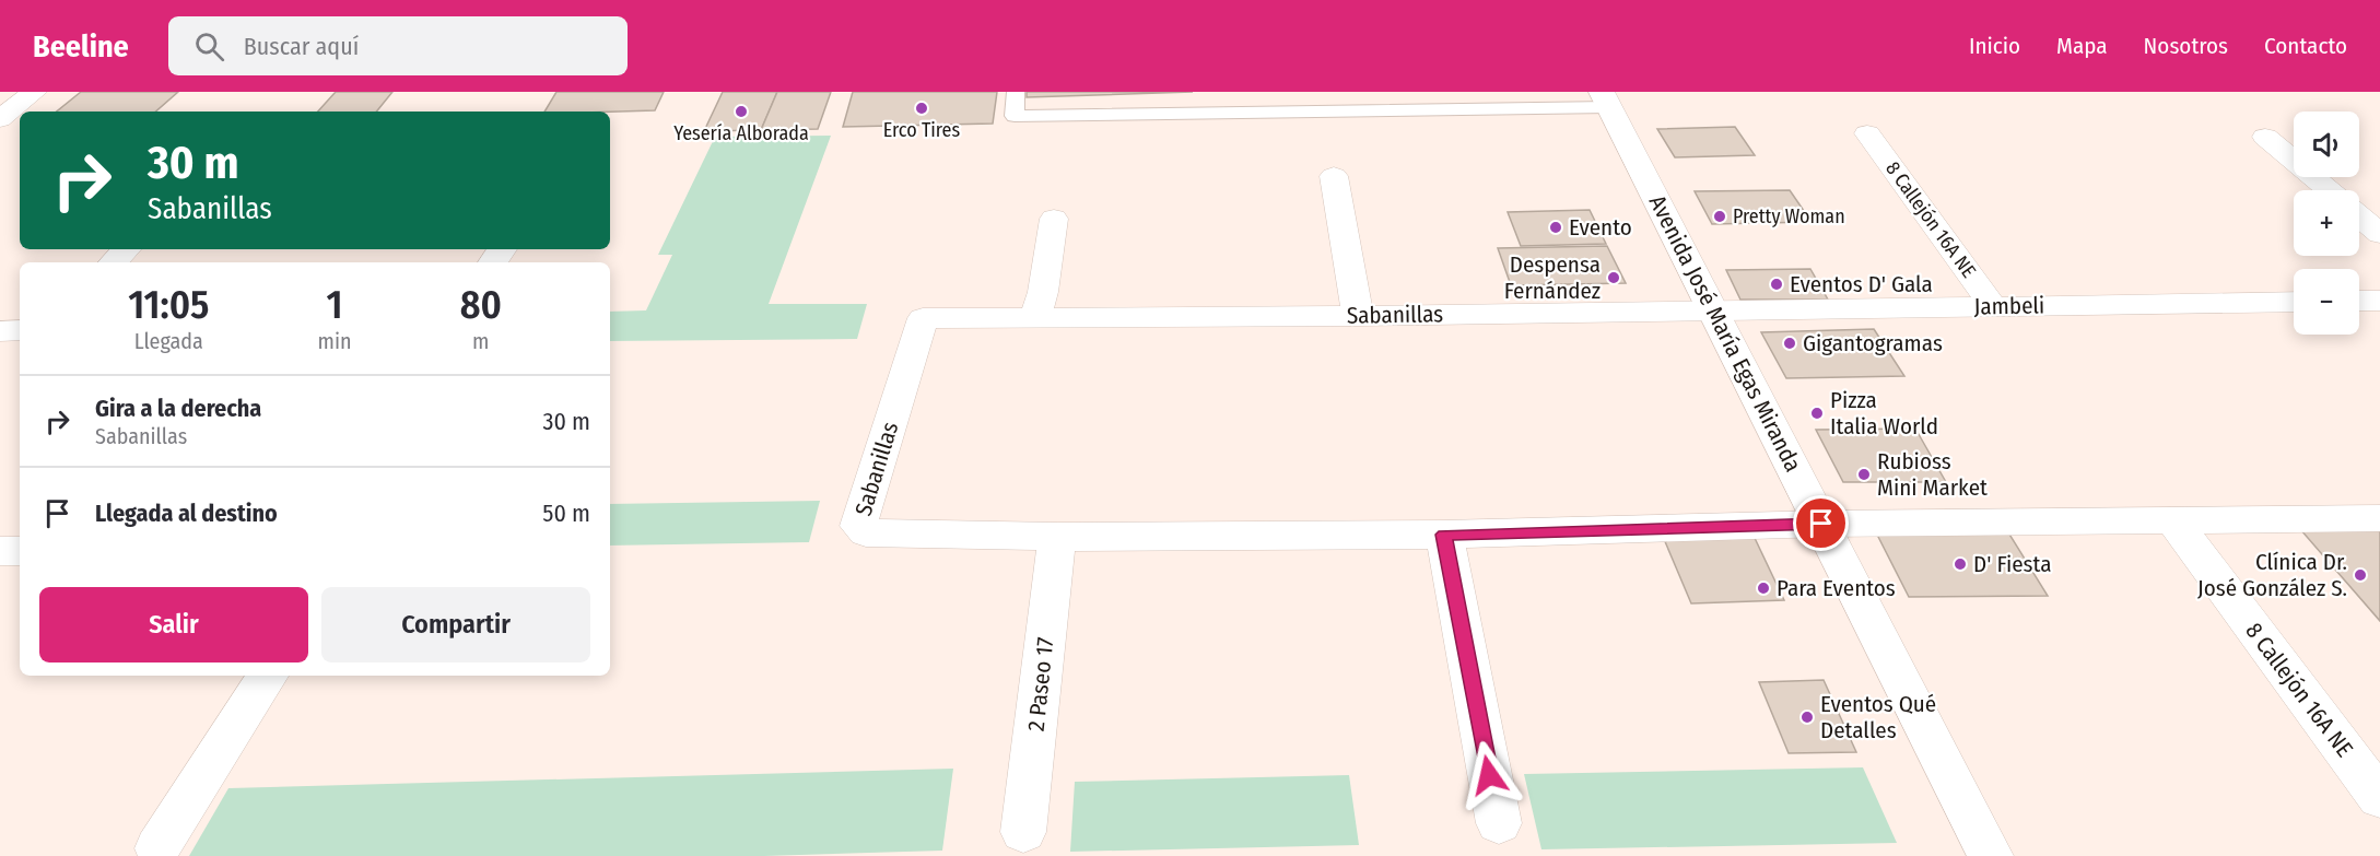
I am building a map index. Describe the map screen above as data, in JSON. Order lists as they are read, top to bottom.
{
  "streets": {
    "street": [
      "8 Callejón 16A NE",
      "Jambeli",
      "Sabanillas",
      "Avenida José María Egas Miranda",
      "2 Paseo 17"
    ]
  },
  "crossings": [
    ["8 Callejón 16A NE", "Jambeli"],
    ["Jambeli", "Sabanillas"],
    ["Jambeli", "Avenida José María Egas Miranda"],
    ["Sabanillas", "Avenida José María Egas Miranda"],
    ["Sabanillas", "2 Paseo 17"]
  ],
  "places": [
    "Erco Tires",
    "Yesería Alborada",
    "Pretty Woman",
    "Evento",
    "Despensa Fernández",
    "Eventos D' Gala",
    "Gigantogramas",
    "Pizza Italia World",
    "Rubioss Mini Market",
    "D' Fiesta",
    "Clínica Dr. José González S.",
    "Para Eventos",
    "Eventos Qué Detalles"
  ],
  "page": {
    "header": "Beeline",
    "search": "Buscar aquí",
    "nav": [
      "Inicio",
      "Mapa",
      "Nosotros",
      "Contacto"
    ],
    "map_buttons": ["+", "−"],
    "turn": ["30 m", "Sabanillas"],
    "eta": [
      "11:05",
      "Llegada",
      "1",
      "min",
      "80",
      "m"
    ],
    "list": [
      {
        "name": "Gira a la derecha",
        "note": "Sabanillas",
        "value": "30 m"
      },
      {
        "name": "Llegada al destino",
        "value": "50 m"
      }
    ],
    "buttons": ["Salir", "Compartir"]
  }
}
